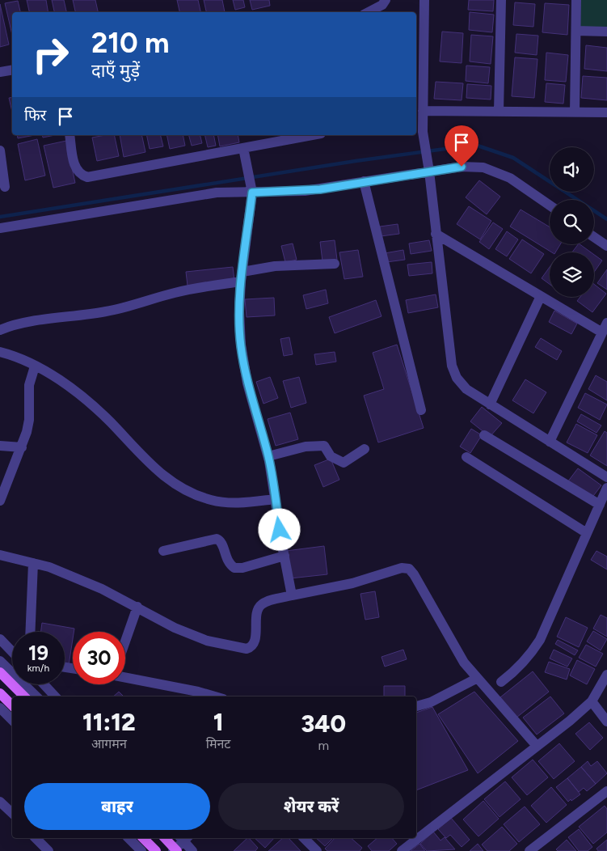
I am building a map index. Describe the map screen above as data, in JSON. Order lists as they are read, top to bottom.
{
  "page": {
    "turn": ["210 m", "दाएँ मुड़ें"],
    "then": "फिर",
    "speed": "19 km/h",
    "limit": "30",
    "eta": [
      "11:12",
      "आगमन",
      "1",
      "मिनट",
      "340",
      "m"
    ],
    "buttons": ["बाहर", "शेयर करें"]
  }
}
